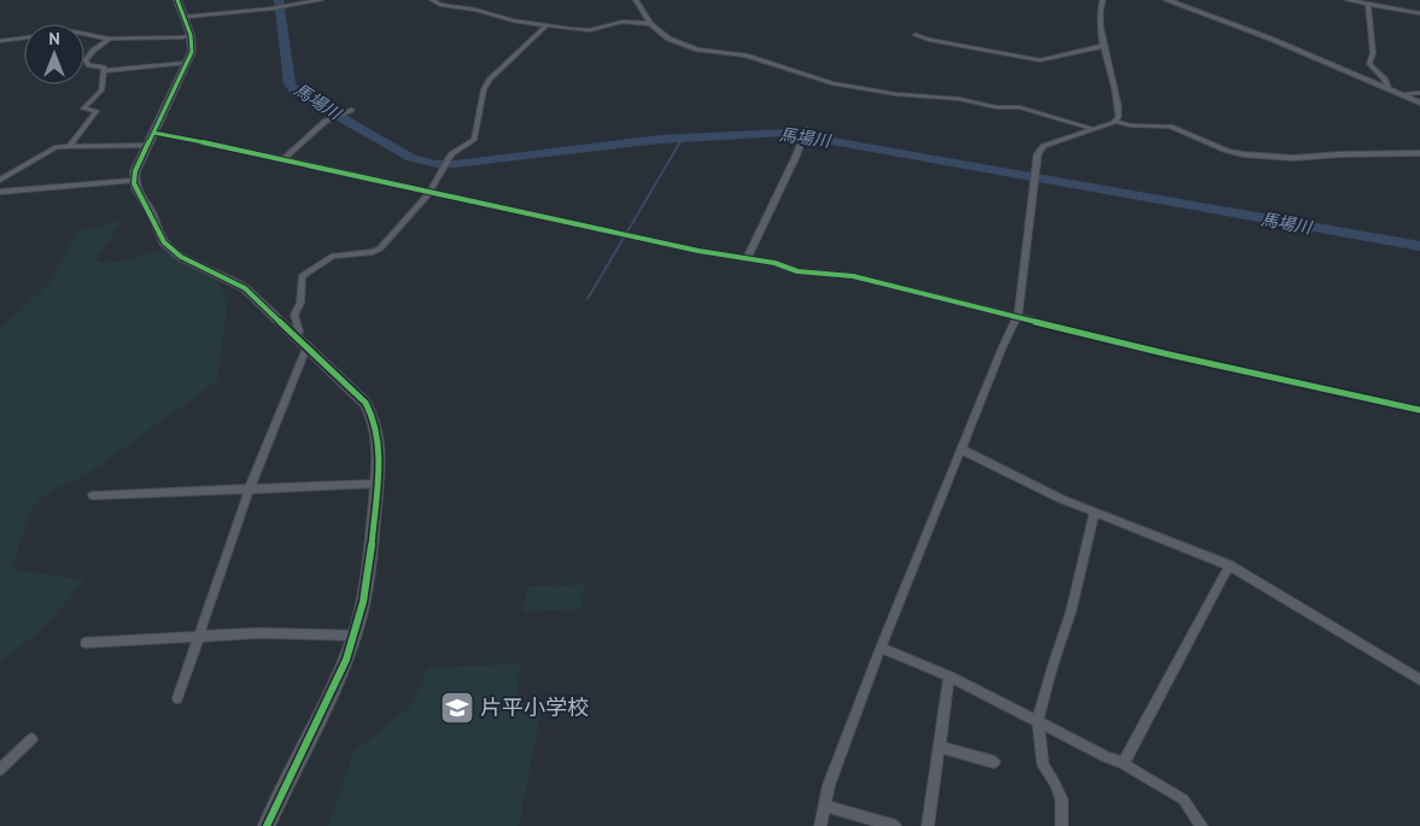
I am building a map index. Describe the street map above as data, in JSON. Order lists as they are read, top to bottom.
{
  "water": ["馬場川"],
  "places": {
    "school or university": ["片平小学校"]
  },
  "north": "top"
}
